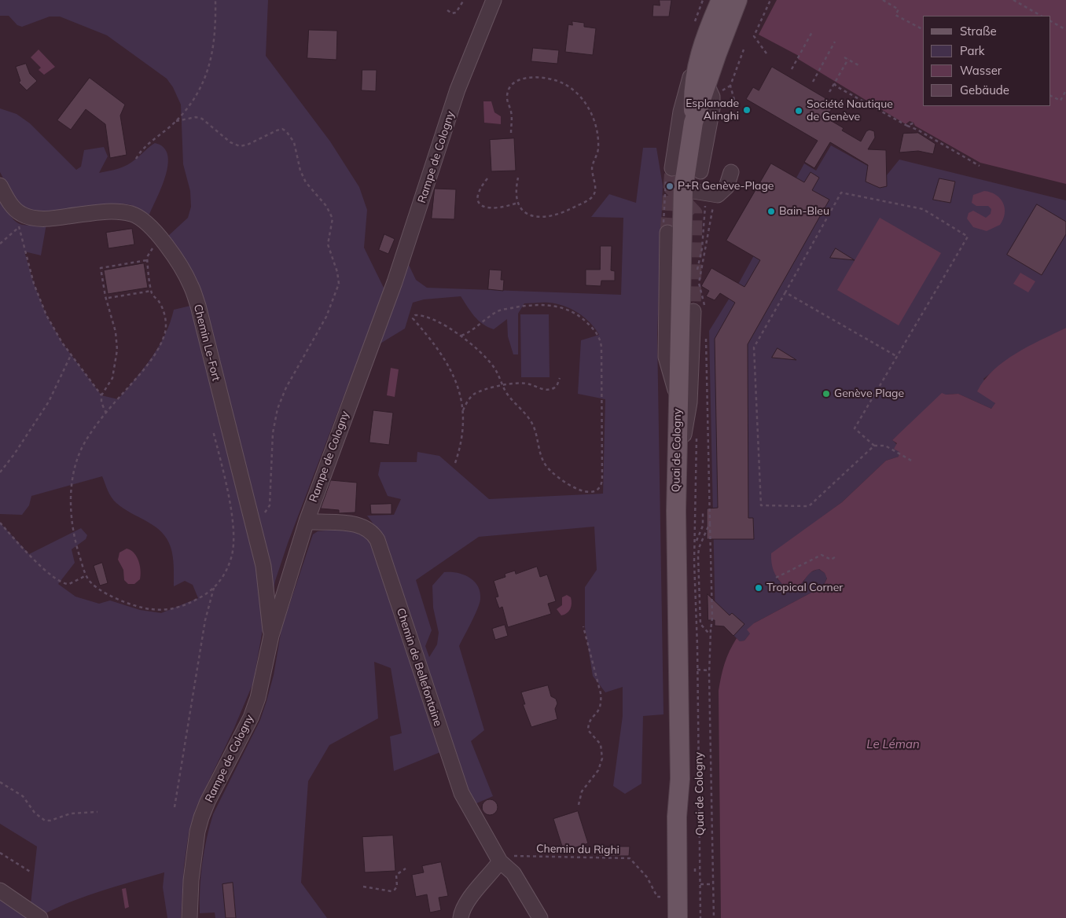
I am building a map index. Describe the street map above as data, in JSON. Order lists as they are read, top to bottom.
{
  "streets": {
    "main road": ["Quai de Cologny"],
    "street": ["Rampe de Cologny", "Chemin Le-Fort", "Chemin de Bellefontaine"],
    "path": ["Chemin du Righi"]
  },
  "crossings": [
    ["Rampe de Cologny", "Chemin Le-Fort"],
    ["Rampe de Cologny", "Chemin de Bellefontaine"],
    ["Chemin de Bellefontaine", "Chemin du Righi"]
  ],
  "water": ["Le Léman"],
  "places": [
    "Esplanade Alinghi",
    "Société Nautique de Genève",
    "P+R Genève-Plage",
    "Bain-Bleu",
    "Genève Plage",
    "Tropical Corner"
  ],
  "legend": [
    "Straße",
    "Park",
    "Wasser",
    "Gebäude"
  ]
}
